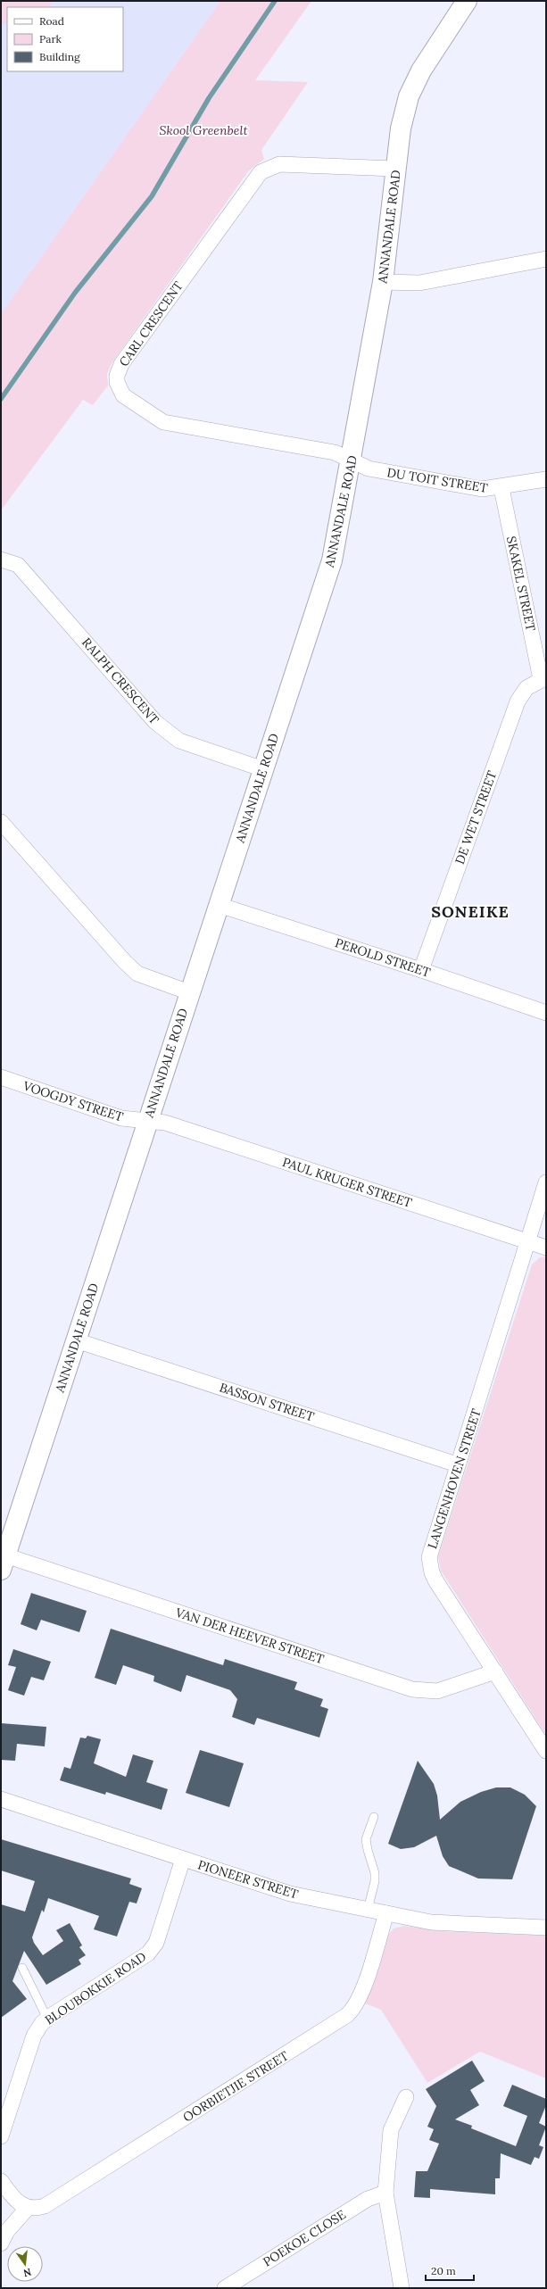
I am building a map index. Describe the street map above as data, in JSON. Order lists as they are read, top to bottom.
{
  "streets": {
    "street": [
      "ANNANDALE ROAD",
      "CARL CRESCENT",
      "DU TOIT STREET",
      "SKAKEL STREET",
      "RALPH CRESCENT",
      "DE WET STREET",
      "PEROLD STREET",
      "VOOGDY STREET",
      "PAUL KRUGER STREET",
      "BASSON STREET",
      "LANGENHOVEN STREET",
      "VAN DER HEEVER STREET",
      "PIONEER STREET",
      "BLOUBOKKIE ROAD",
      "OORBIETJIE STREET",
      "POEKOE CLOSE"
    ]
  },
  "crossings": [
    ["ANNANDALE ROAD", "CARL CRESCENT"],
    ["ANNANDALE ROAD", "DU TOIT STREET"],
    ["ANNANDALE ROAD", "RALPH CRESCENT"],
    ["ANNANDALE ROAD", "PEROLD STREET"],
    ["ANNANDALE ROAD", "VOOGDY STREET"],
    ["ANNANDALE ROAD", "PAUL KRUGER STREET"],
    ["ANNANDALE ROAD", "BASSON STREET"],
    ["ANNANDALE ROAD", "VAN DER HEEVER STREET"],
    ["CARL CRESCENT", "DU TOIT STREET"],
    ["DU TOIT STREET", "SKAKEL STREET"],
    ["SKAKEL STREET", "DE WET STREET"],
    ["DE WET STREET", "PEROLD STREET"],
    ["VOOGDY STREET", "PAUL KRUGER STREET"],
    ["PAUL KRUGER STREET", "LANGENHOVEN STREET"],
    ["BASSON STREET", "LANGENHOVEN STREET"],
    ["LANGENHOVEN STREET", "VAN DER HEEVER STREET"],
    ["PIONEER STREET", "BLOUBOKKIE ROAD"],
    ["PIONEER STREET", "OORBIETJIE STREET"]
  ],
  "districts": ["SONEIKE"],
  "parks": ["Skool Greenbelt"],
  "legend": ["Road", "Park", "Building"],
  "scale_bar": "20 m",
  "north": "bottom"
}
